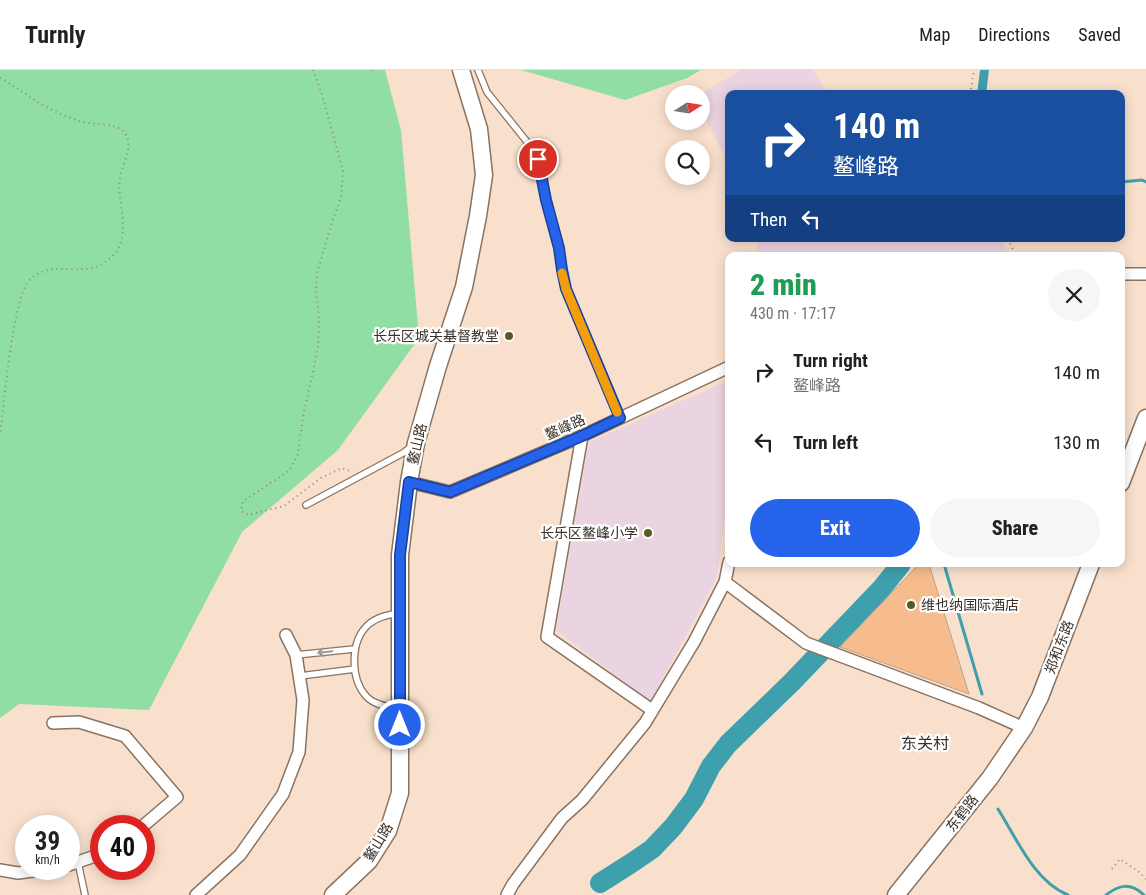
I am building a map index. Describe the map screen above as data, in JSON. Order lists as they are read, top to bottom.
{
  "streets": {
    "street": [
      "鳌峰路",
      "鳌山路",
      "郑和东路",
      "东鹤路"
    ]
  },
  "crossings": [
    ["鳌峰路", "鳌山路"],
    ["郑和东路", "东鹤路"]
  ],
  "districts": ["东关村"],
  "places": ["长乐区城关基督教堂", "长乐区鳌峰小学", "维也纳国际酒店"],
  "north": "right",
  "page": {
    "header": "Turnly",
    "nav": ["Map", "Directions", "Saved"],
    "turn": ["140 m", "鳌峰路"],
    "then": "Then",
    "heading": ["2 min", "430 m · 17:17"],
    "list": [
      {
        "name": "Turn right",
        "note": "鳌峰路",
        "value": "140 m"
      },
      {
        "name": "Turn left",
        "value": "130 m"
      }
    ],
    "buttons": ["Exit", "Share"],
    "speed": "39 km/h",
    "limit": "40"
  }
}
